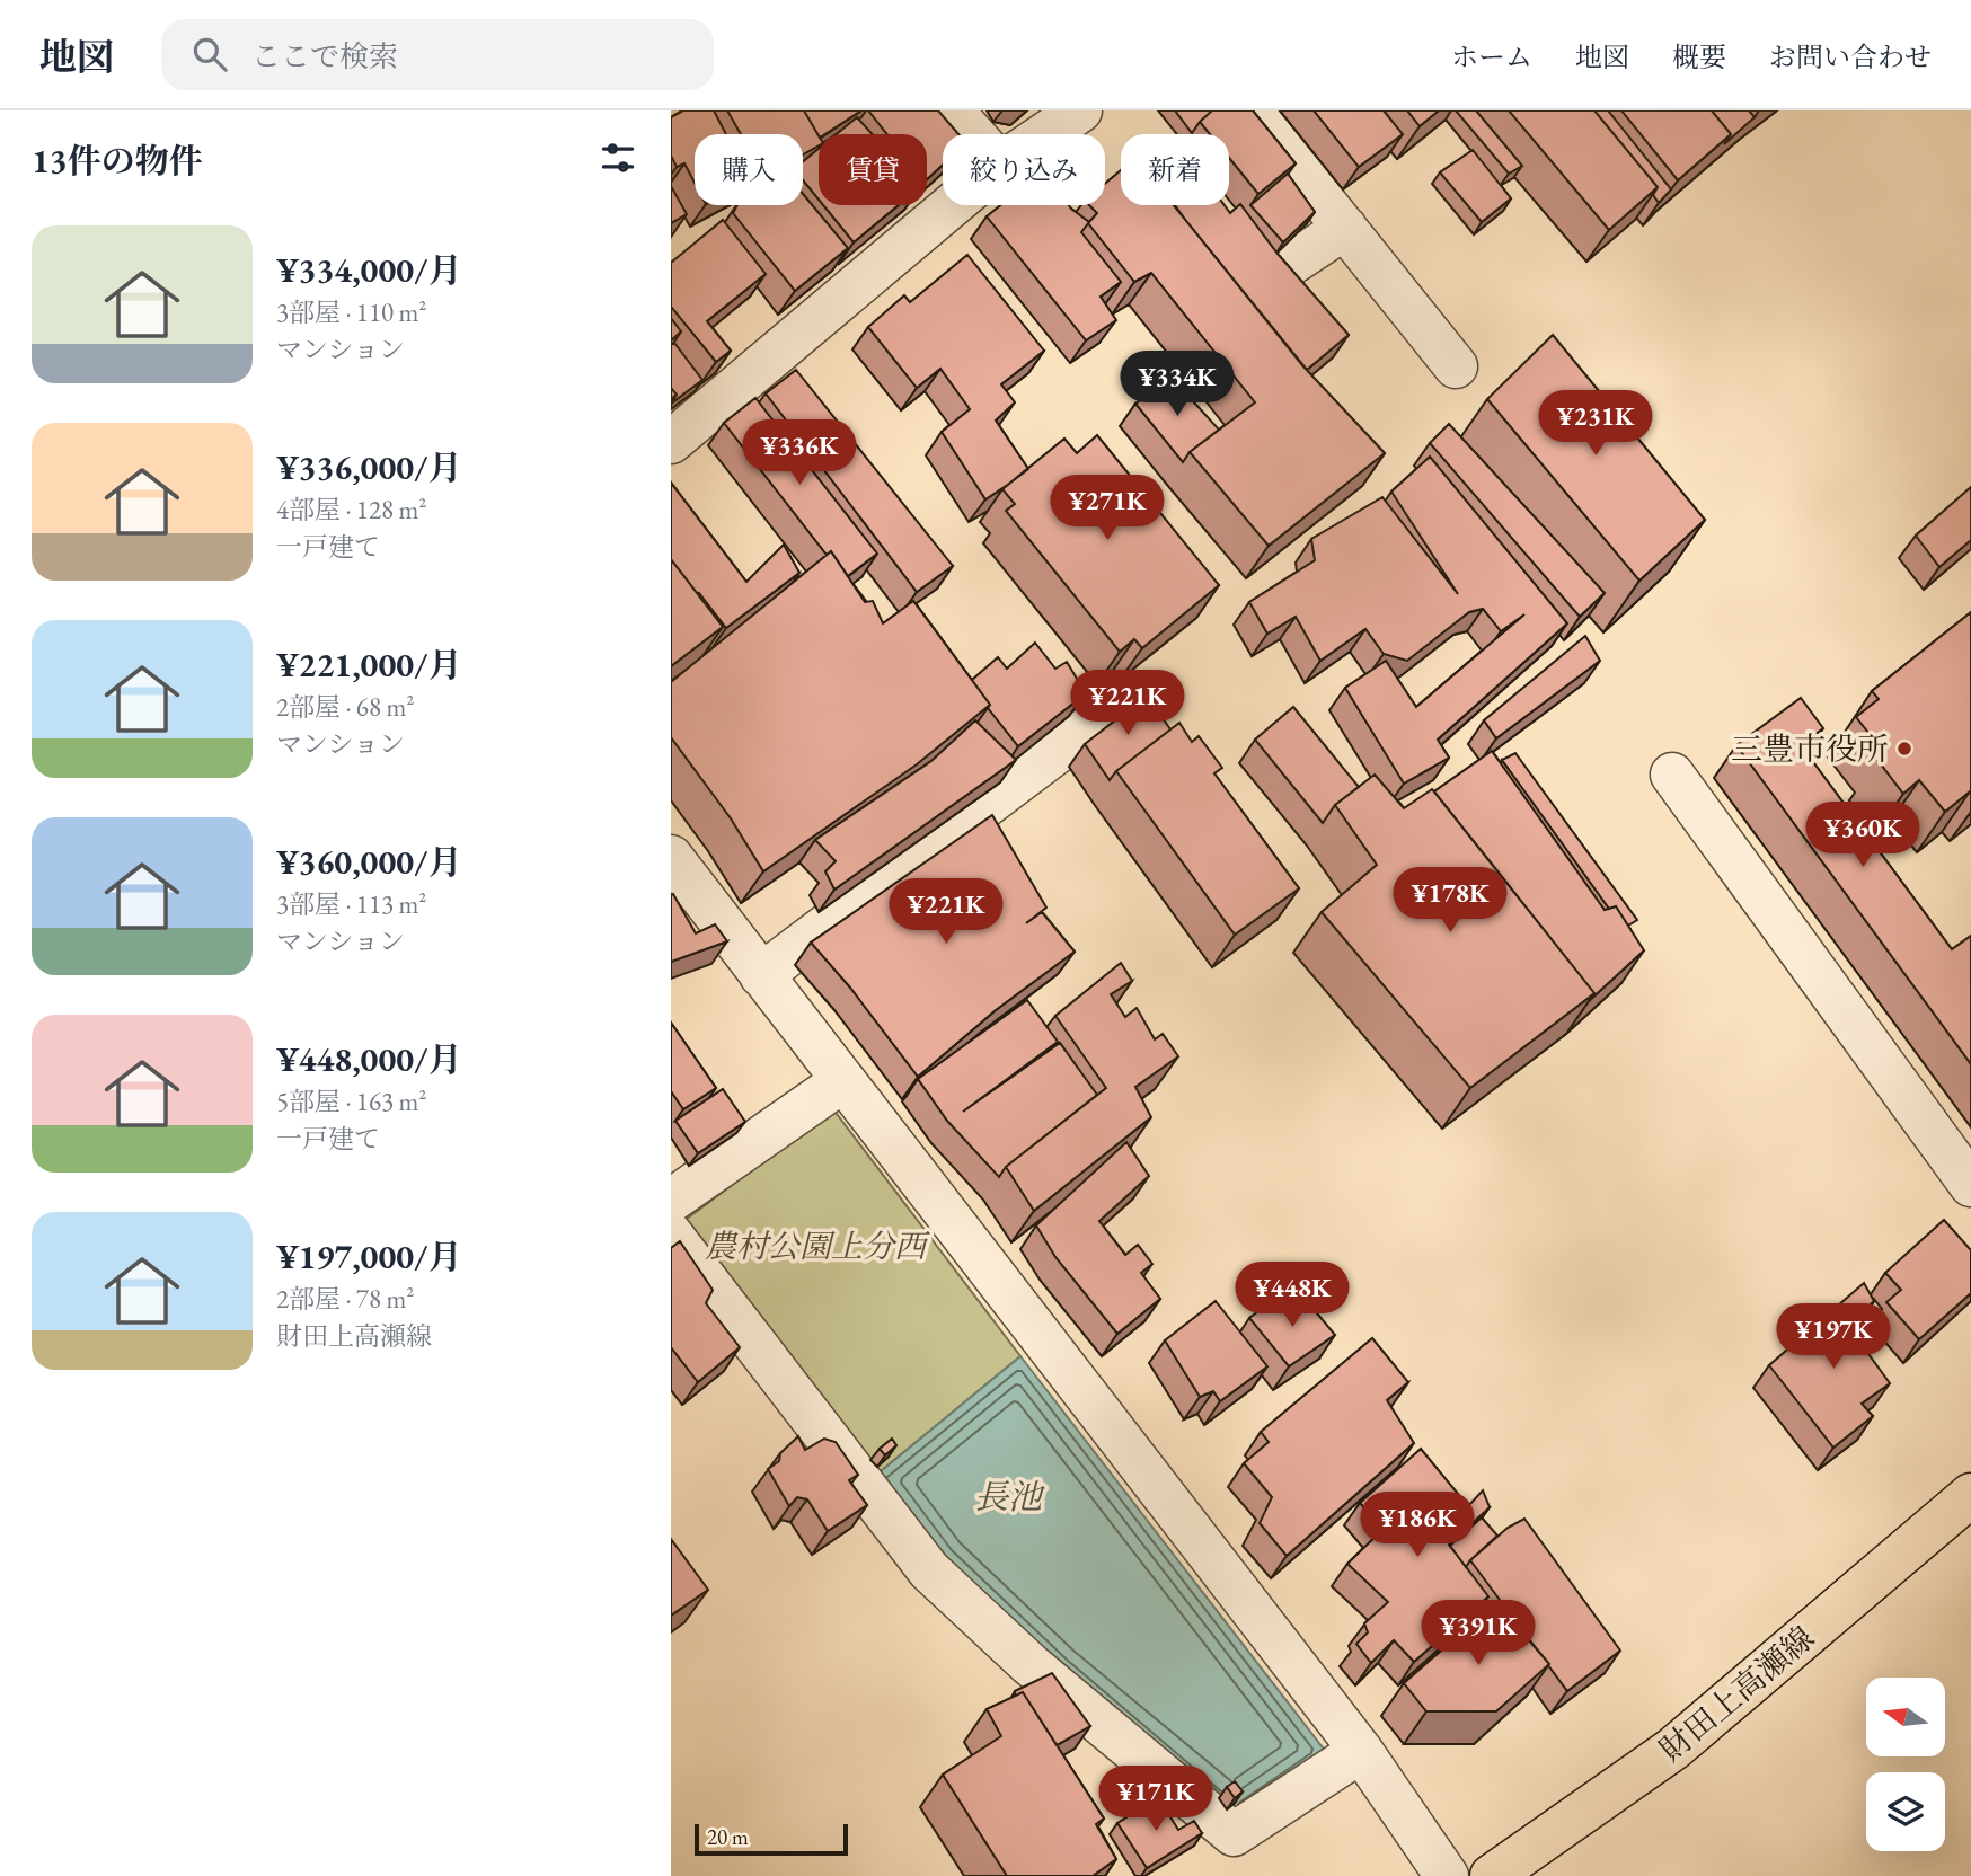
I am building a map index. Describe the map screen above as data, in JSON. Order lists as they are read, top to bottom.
{
  "streets": {
    "main road": ["財田上高瀬線"]
  },
  "water": ["長池"],
  "parks": ["農村公園上分西"],
  "places": ["三豊市役所"],
  "scale_bar": "20 m",
  "north": "left",
  "page": {
    "header": "地図",
    "search": "ここで検索",
    "nav": [
      "ホーム",
      "地図",
      "概要",
      "お問い合わせ"
    ],
    "heading": "13件の物件",
    "chip": [
      "購入",
      "賃貸",
      "絞り込み",
      "新着"
    ],
    "list": [
      {
        "name": "¥334,000/月",
        "note": "3部屋 · 110 m² · マンション"
      },
      {
        "name": "¥336,000/月",
        "note": "4部屋 · 128 m² · 一戸建て"
      },
      {
        "name": "¥221,000/月",
        "note": "2部屋 · 68 m² · マンション"
      },
      {
        "name": "¥360,000/月",
        "note": "3部屋 · 113 m² · マンション"
      },
      {
        "name": "¥448,000/月",
        "note": "5部屋 · 163 m² · 一戸建て"
      },
      {
        "name": "¥197,000/月",
        "note": "2部屋 · 78 m² · 財田上高瀬線"
      }
    ],
    "price": [
      "¥334K",
      "¥231K",
      "¥336K",
      "¥271K",
      "¥221K",
      "¥360K",
      "¥178K",
      "¥221K",
      "¥448K",
      "¥197K",
      "¥186K",
      "¥391K",
      "¥171K"
    ],
    "scale": "20 m"
  }
}
